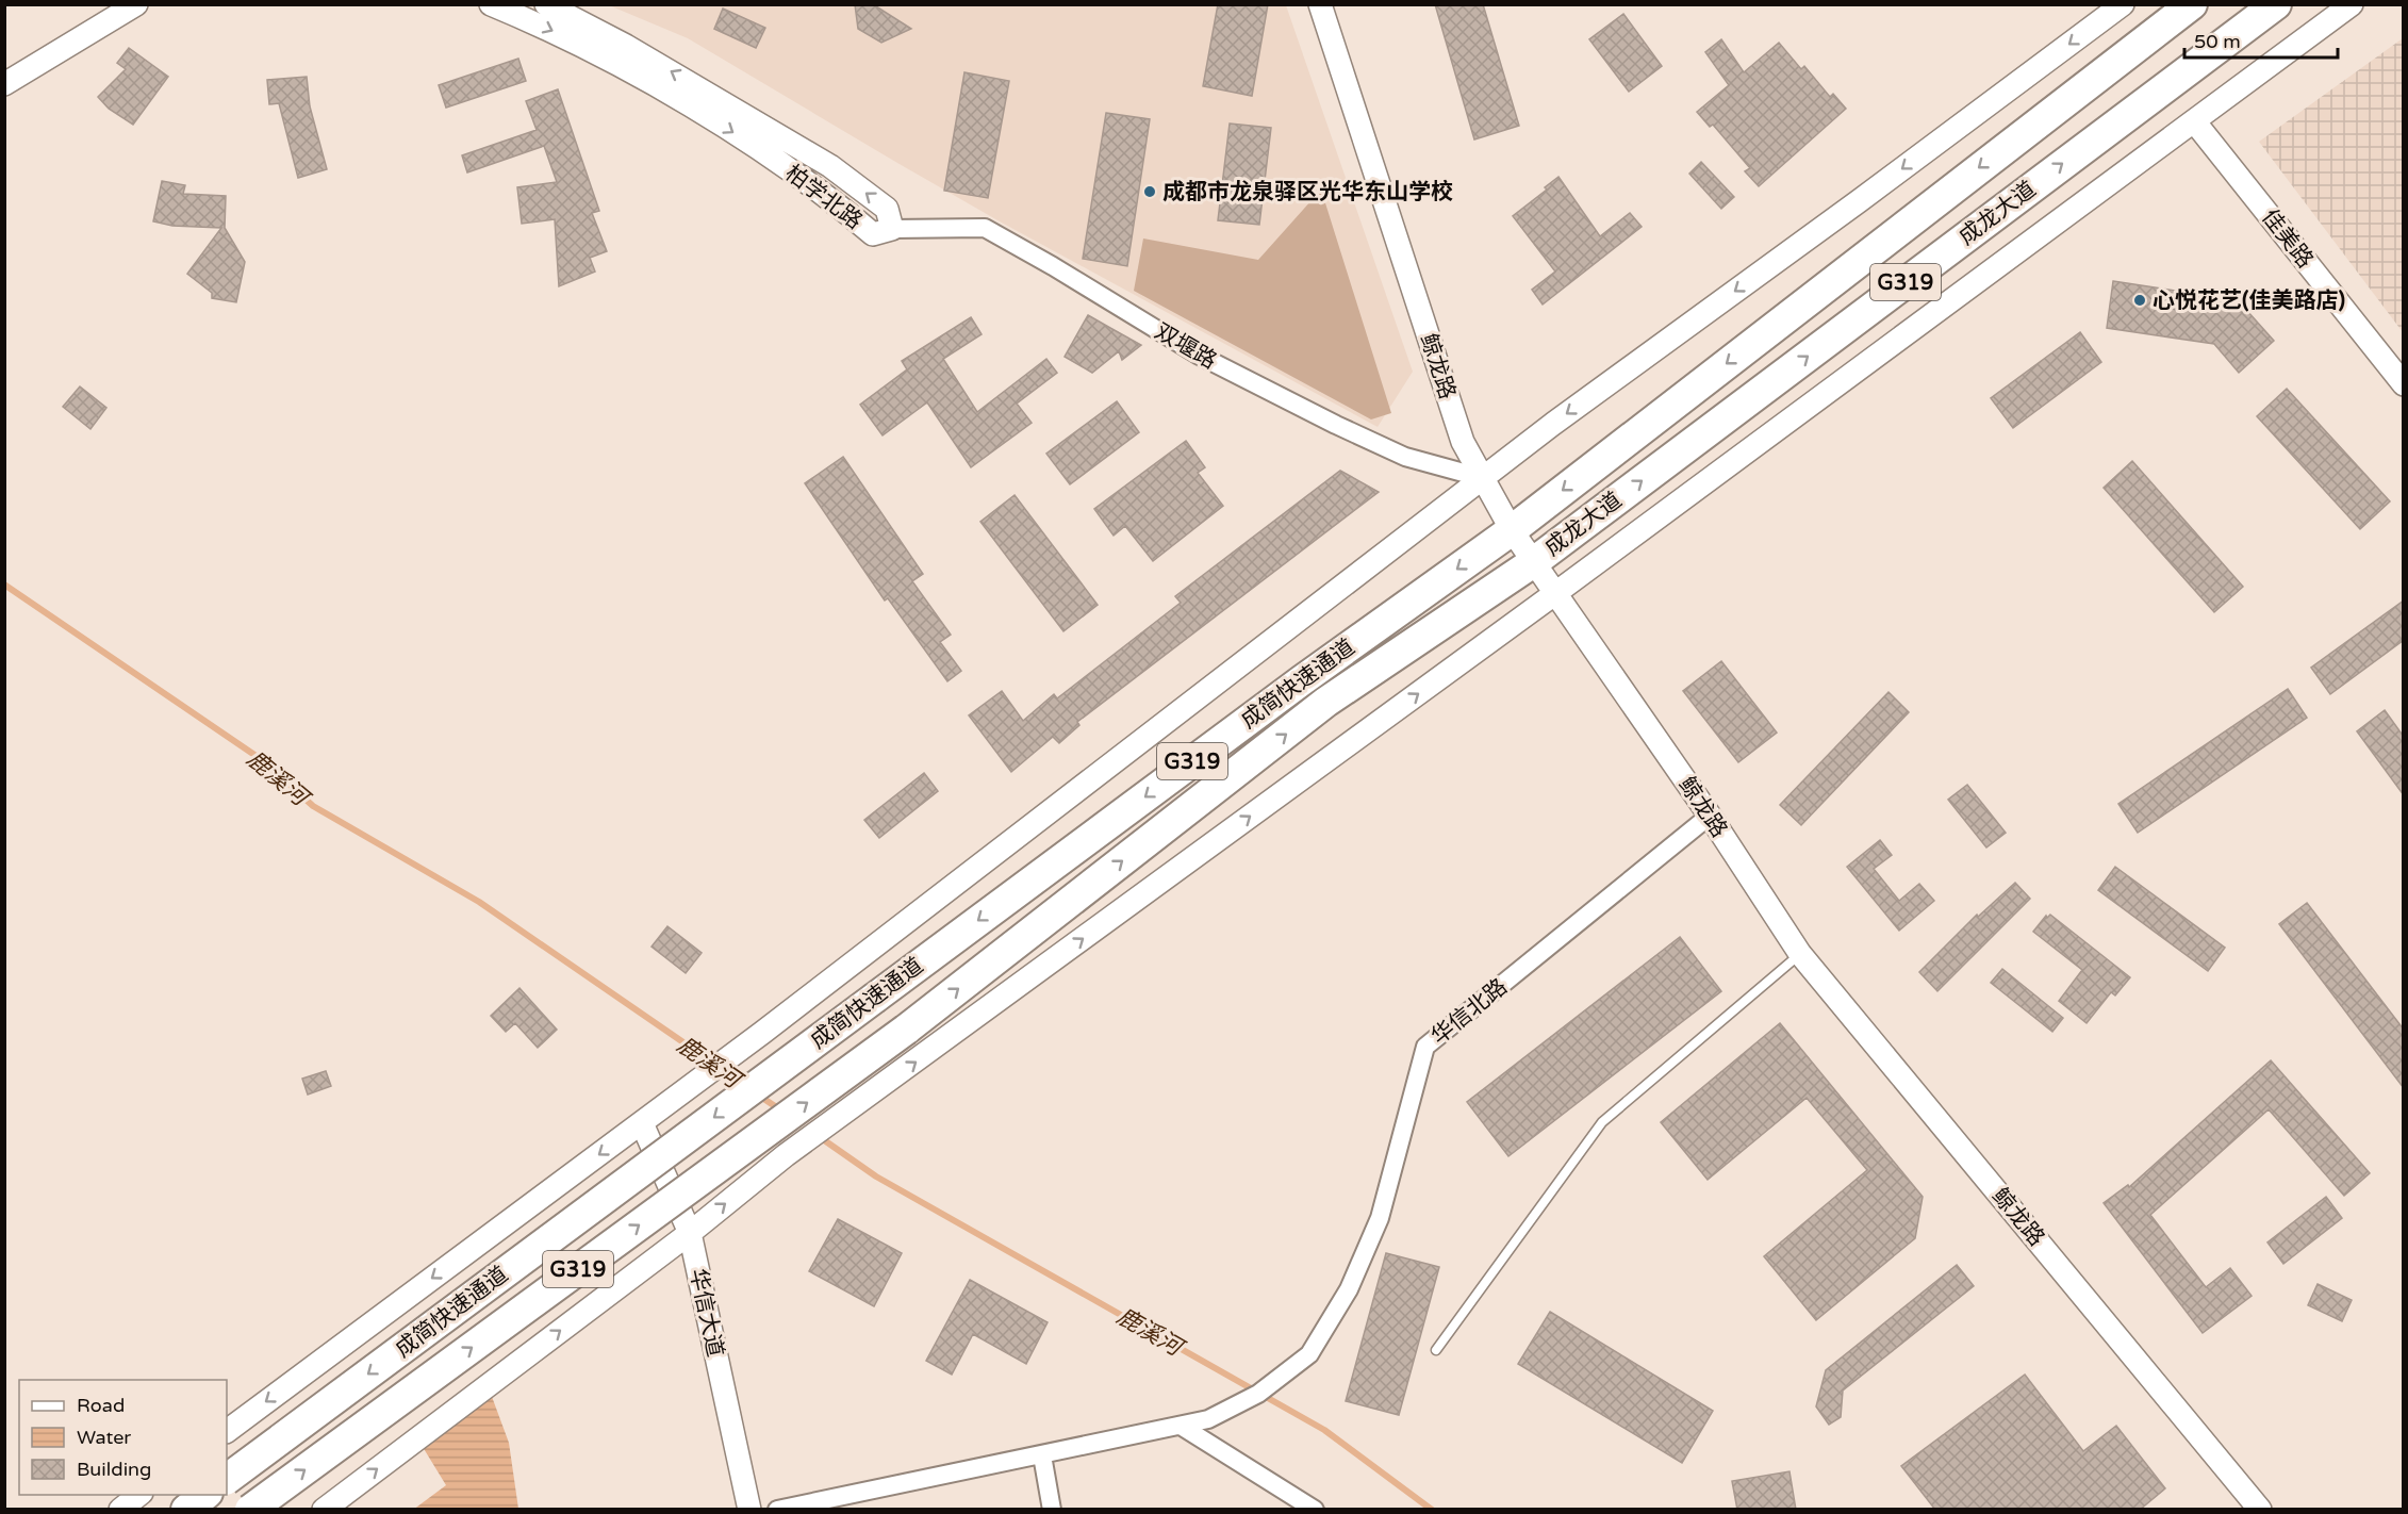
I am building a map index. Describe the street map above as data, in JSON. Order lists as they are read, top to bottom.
{
  "streets": {
    "highway": ["成龙大道", "G319", "成简快速通道"],
    "street": [
      "柏学北路",
      "佳美路",
      "双堰路",
      "鲸龙路",
      "华信北路",
      "华信大道"
    ]
  },
  "crossings": [
    ["柏学北路", "双堰路"],
    ["成龙大道", "鲸龙路"],
    ["成龙大道", "成简快速通道"],
    ["双堰路", "鲸龙路"],
    ["鲸龙路", "成简快速通道"],
    ["鲸龙路", "华信北路"]
  ],
  "water": ["鹿溪河"],
  "places": ["成都市龙泉驿区光华东山学校", "心悦花艺(佳美路店)"],
  "legend": ["Road", "Water", "Building"],
  "scale_bar": "50 m"
}
